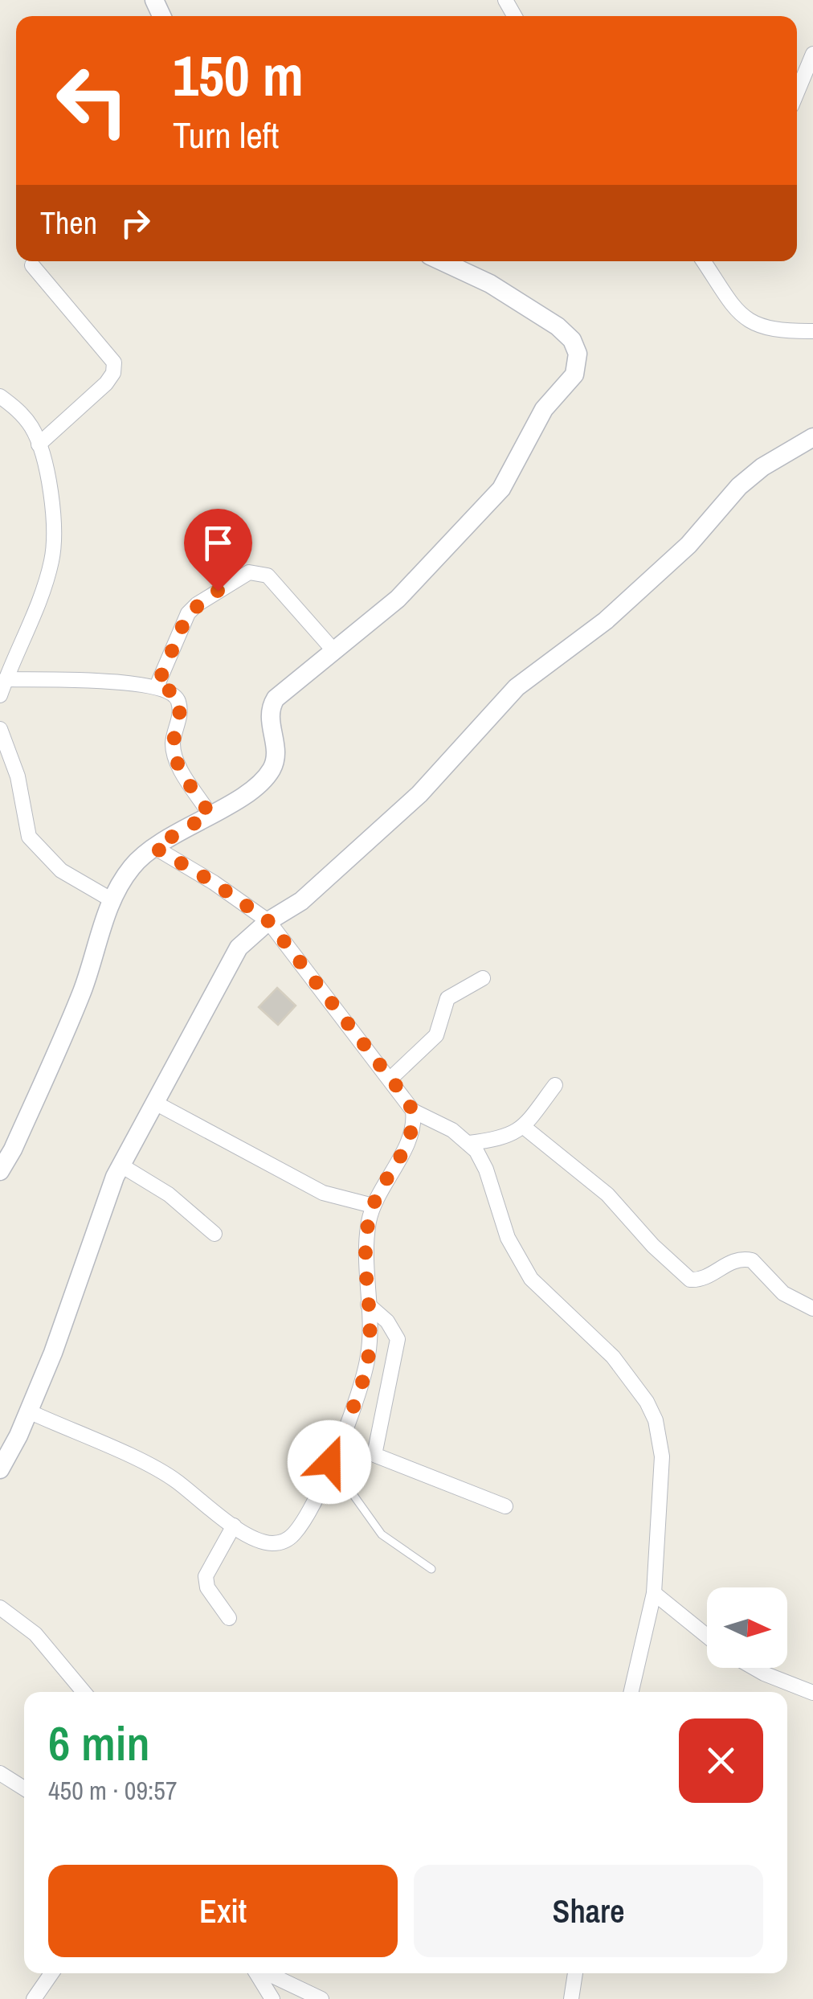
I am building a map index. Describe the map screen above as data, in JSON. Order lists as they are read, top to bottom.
{
  "north": "right",
  "page": {
    "turn": ["150 m", "Turn left"],
    "then": "Then",
    "heading": ["6 min", "450 m · 09:57"],
    "buttons": ["Exit", "Share"]
  }
}
